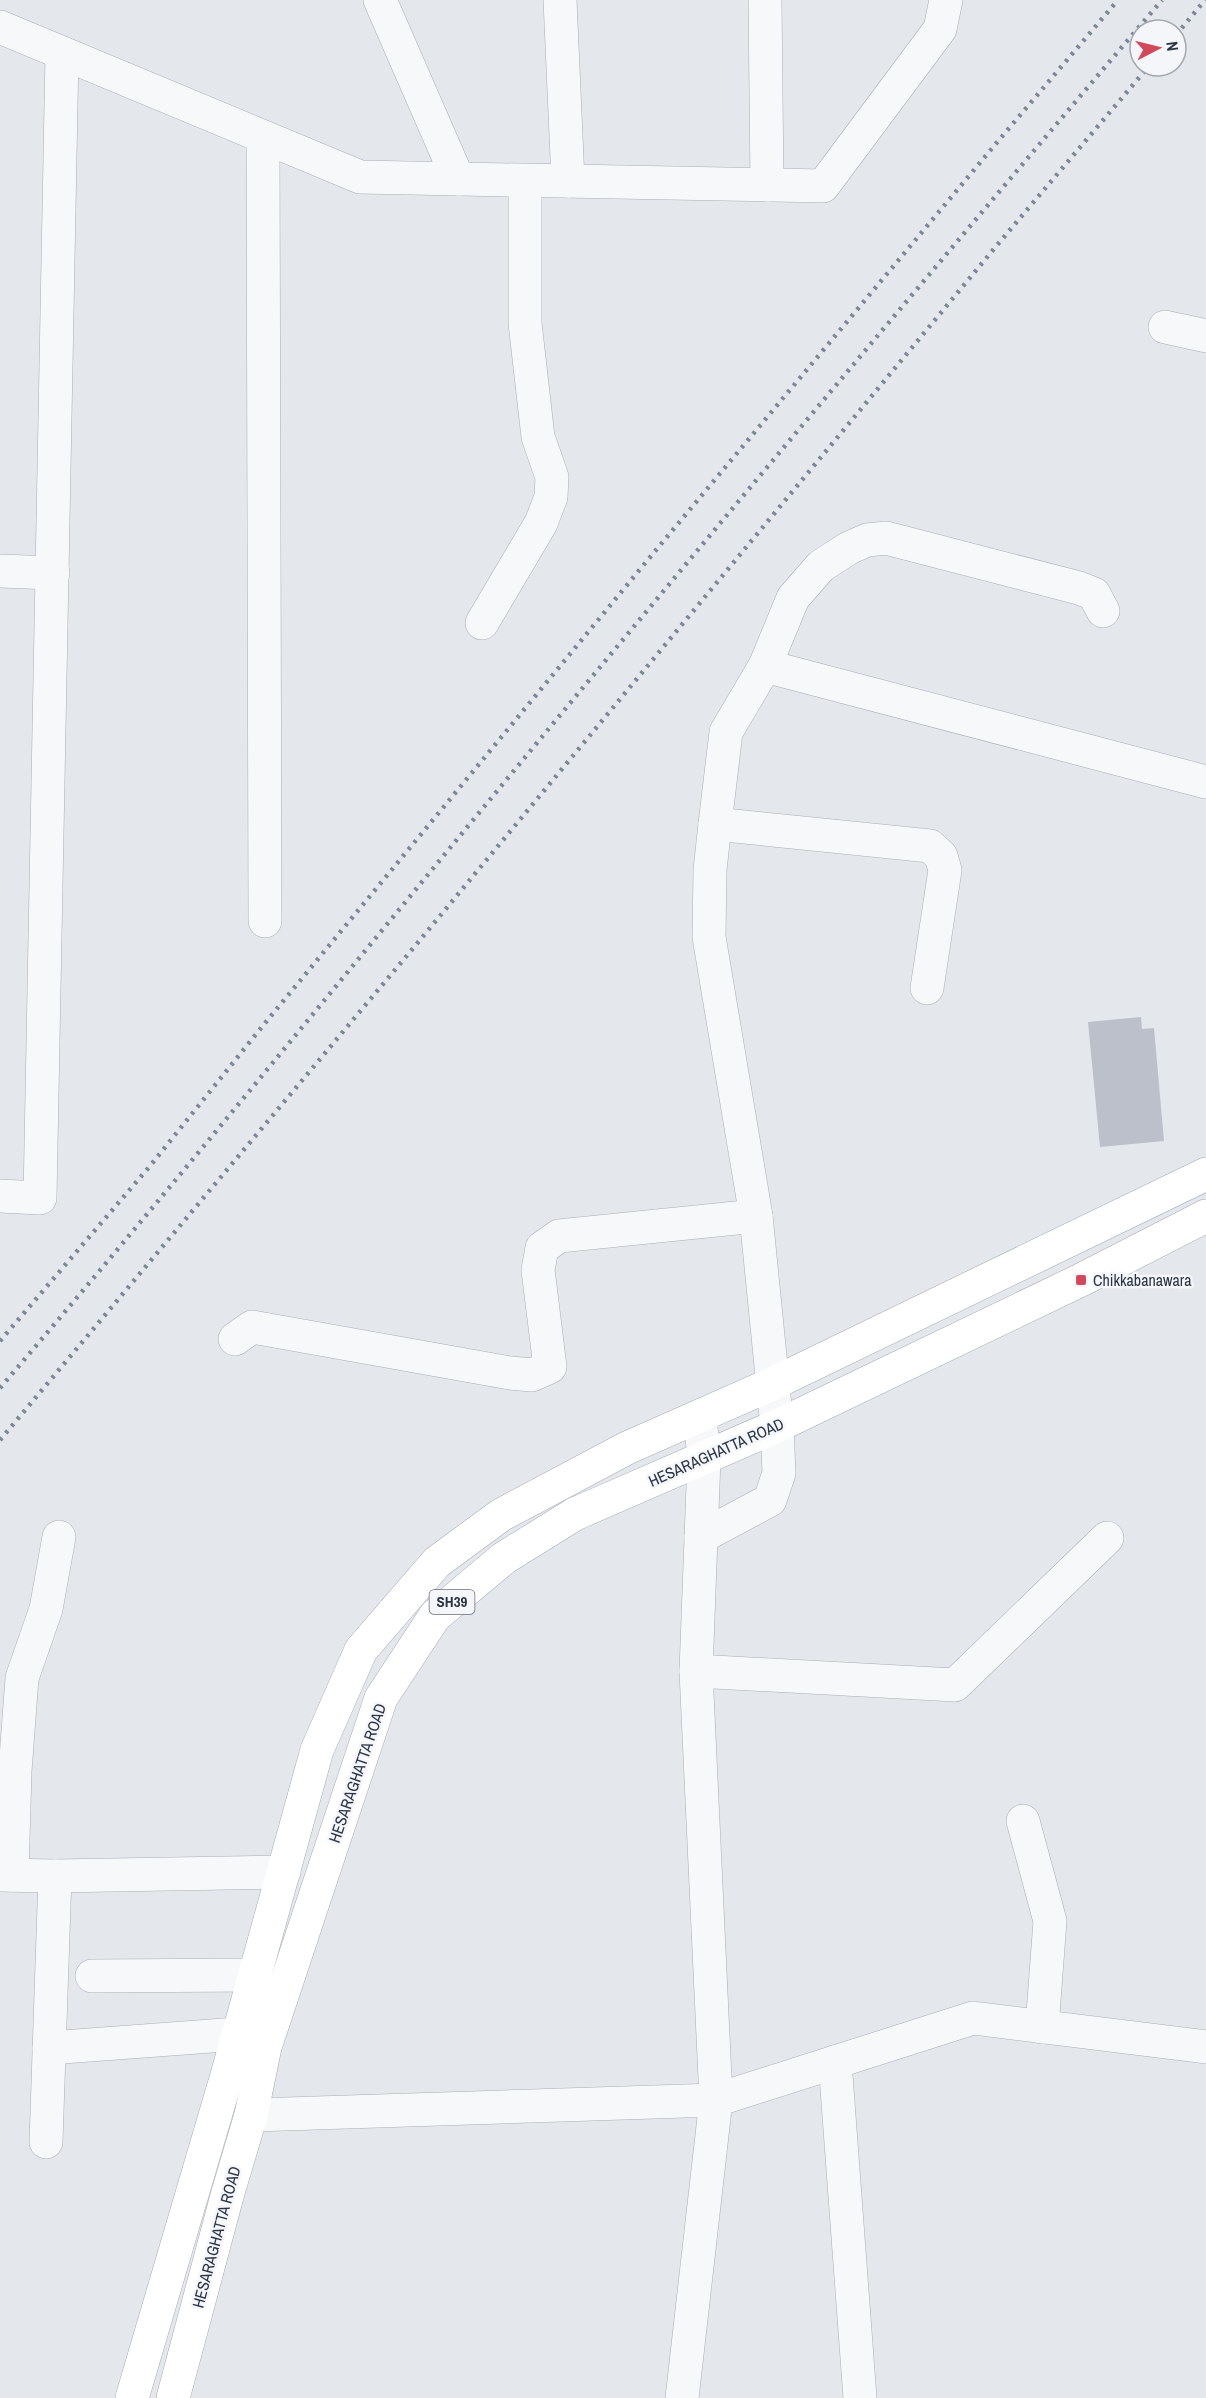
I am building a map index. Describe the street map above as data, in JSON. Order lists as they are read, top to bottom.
{
  "streets": {
    "main road": ["HESARAGHATTA ROAD", "SH39"]
  },
  "places": {
    "transit": ["Chikkabanawara"]
  },
  "north": "right"
}
